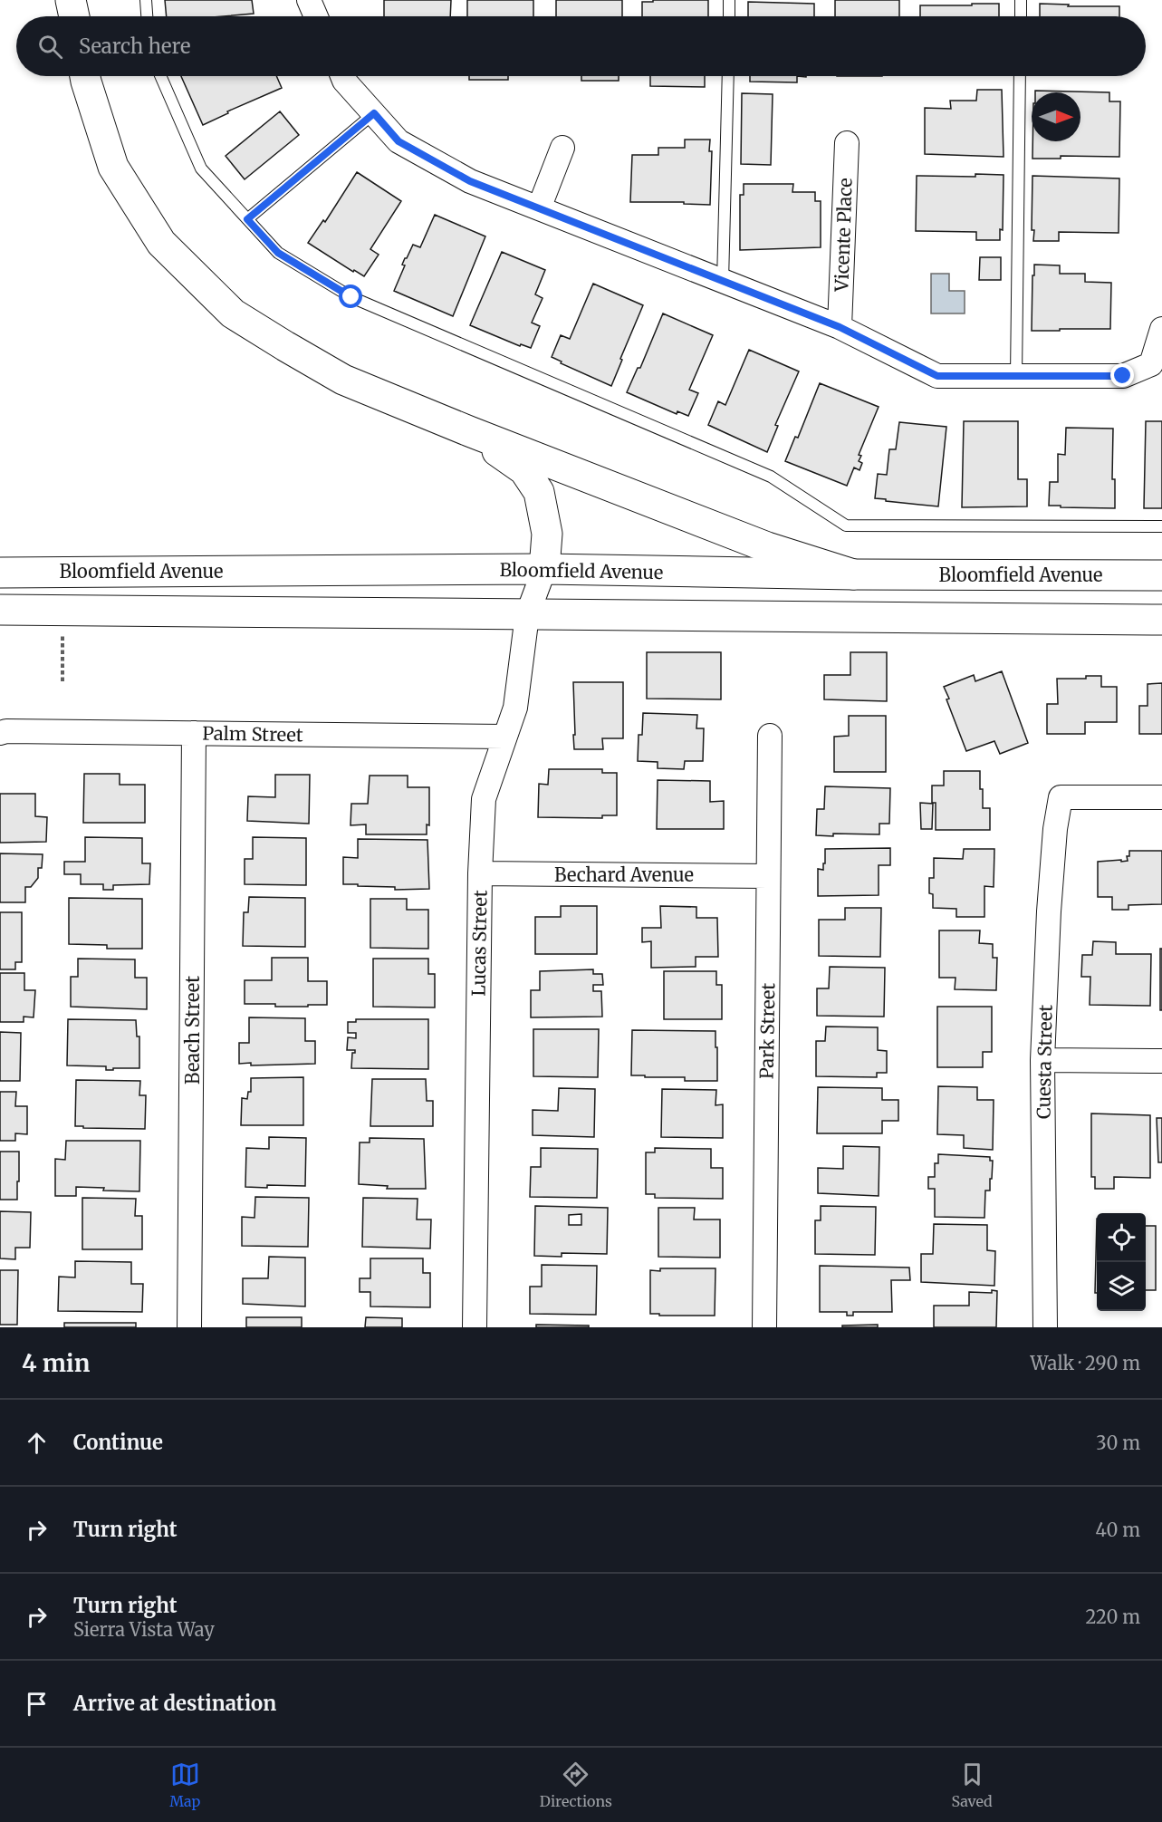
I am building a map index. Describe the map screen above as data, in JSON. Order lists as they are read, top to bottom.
{
  "streets": {
    "main road": ["Bloomfield Avenue"],
    "street": [
      "Vicente Place",
      "Palm Street",
      "Bechard Avenue",
      "Lucas Street",
      "Beach Street",
      "Park Street",
      "Cuesta Street"
    ]
  },
  "crossings": [
    ["Bloomfield Avenue", "Lucas Street"],
    ["Palm Street", "Lucas Street"],
    ["Palm Street", "Beach Street"],
    ["Bechard Avenue", "Lucas Street"],
    ["Bechard Avenue", "Park Street"]
  ],
  "north": "right",
  "page": {
    "search": "Search here",
    "heading": ["4 min", "Walk · 290 m"],
    "list": [
      ["Continue", "30 m"],
      ["Turn right", "40 m"],
      ["Turn right", "Sierra Vista Way", "220 m"],
      "Arrive at destination"
    ],
    "nav": ["Map", "Directions", "Saved"]
  }
}
